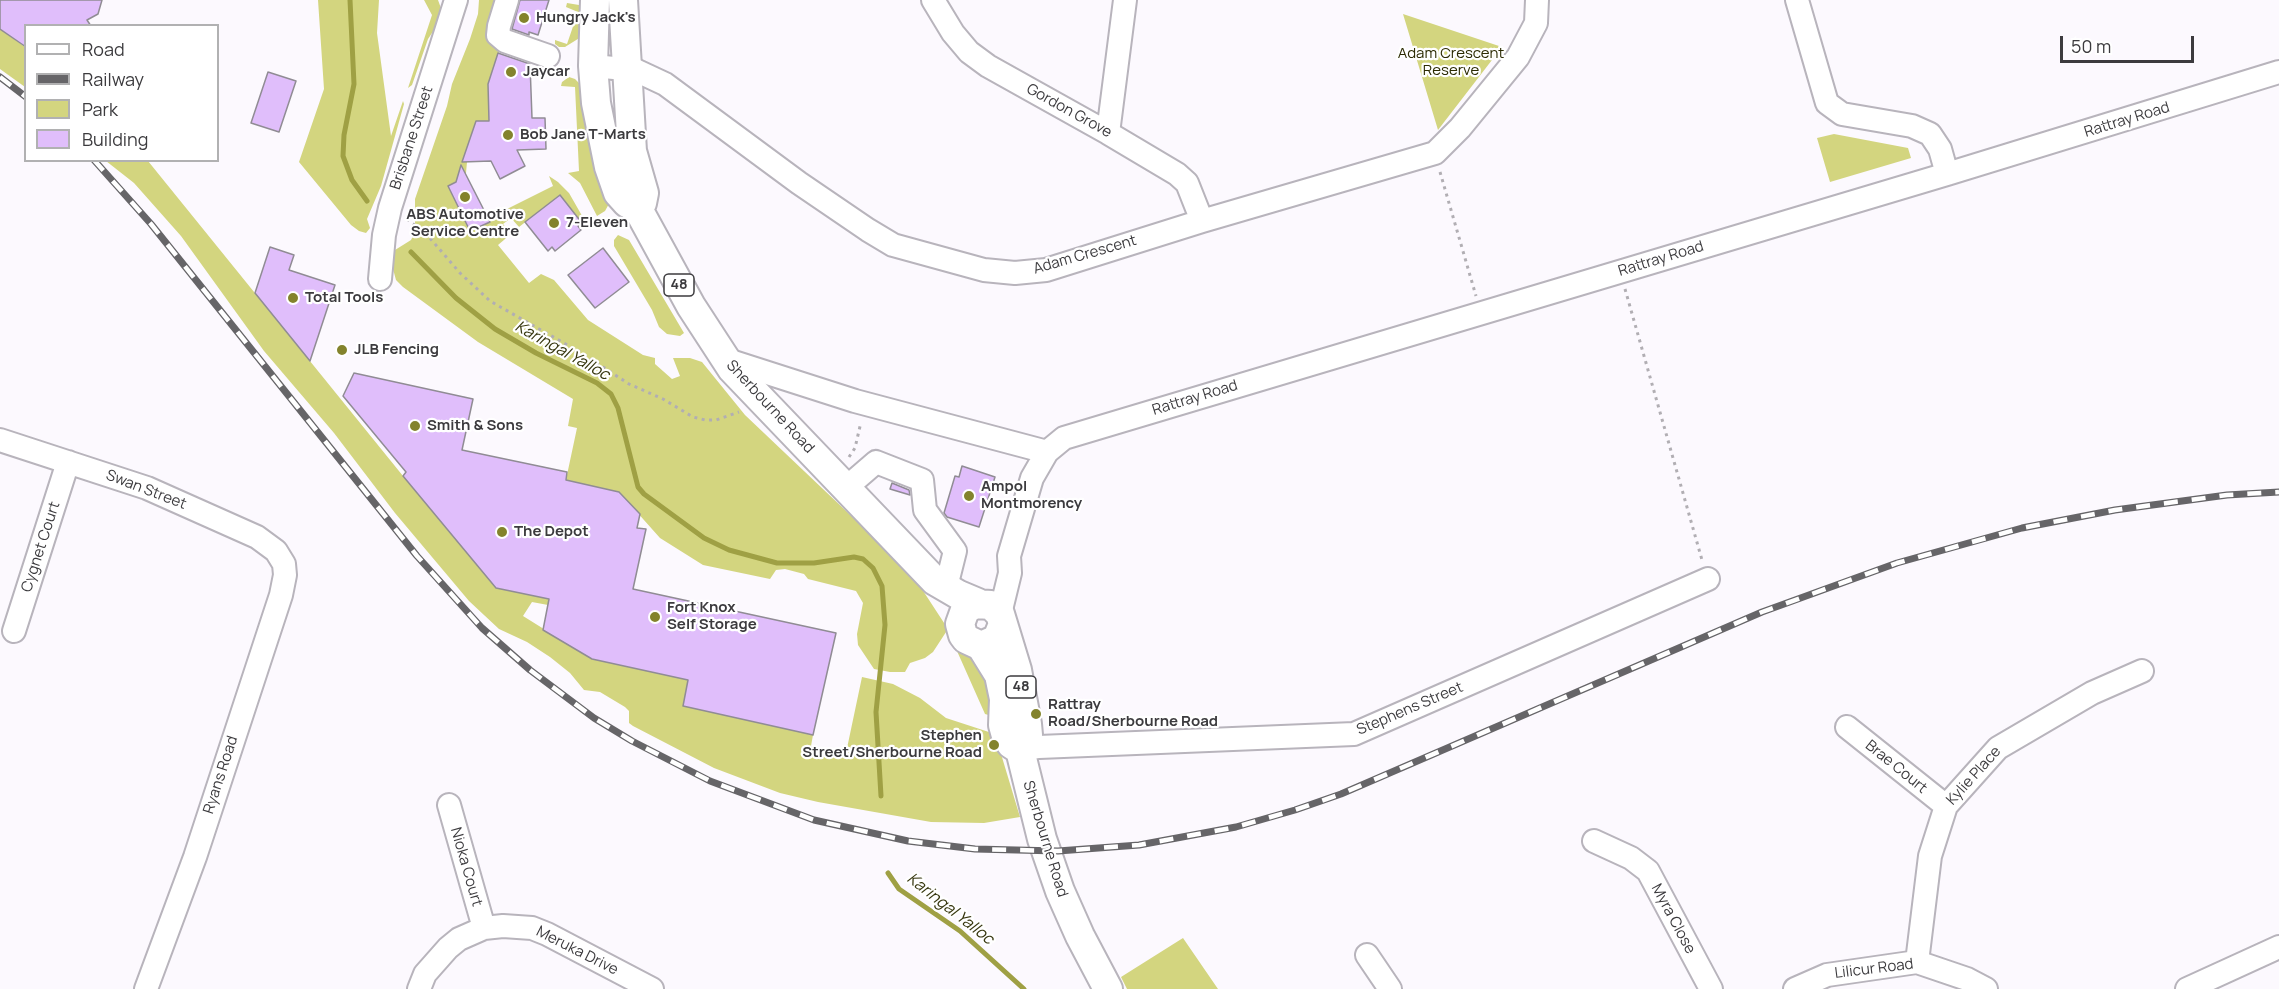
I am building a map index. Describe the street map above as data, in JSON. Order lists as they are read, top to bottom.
{
  "streets": {
    "main road": ["48", "Sherbourne Road"],
    "street": [
      "Gordon Grove",
      "Rattray Road",
      "Brisbane Street",
      "Adam Crescent",
      "Swan Street",
      "Cygnet Court",
      "Stephens Street",
      "Brae Court",
      "Ryans Road",
      "Kylie Place",
      "Nioka Court",
      "Myra Close",
      "Meruka Drive",
      "Lilicur Road"
    ]
  },
  "crossings": [
    ["Gordon Grove", "Adam Crescent"],
    ["Rattray Road", "48"],
    ["Rattray Road", "Sherbourne Road"],
    ["Adam Crescent", "Sherbourne Road"],
    ["48", "Sherbourne Road"],
    ["Sherbourne Road", "Stephens Street"],
    ["Swan Street", "Cygnet Court"],
    ["Swan Street", "Ryans Road"],
    ["Brae Court", "Kylie Place"],
    ["Kylie Place", "Lilicur Road"],
    ["Nioka Court", "Meruka Drive"]
  ],
  "water": ["Karingal Yalloc"],
  "parks": ["Adam Crescent Reserve"],
  "places": [
    "Hungry Jack's",
    "Jaycar",
    "Bob Jane T-Marts",
    "ABS Automotive Service Centre",
    "7-Eleven",
    "Total Tools",
    "JLB Fencing",
    "Smith & Sons",
    "Ampol Montmorency",
    "The Depot",
    "Fort Knox Self Storage",
    "Rattray Road/Sherbourne Road",
    "Stephen Street/Sherbourne Road"
  ],
  "legend": [
    "Road",
    "Railway",
    "Park",
    "Building"
  ],
  "scale_bar": "50 m"
}
